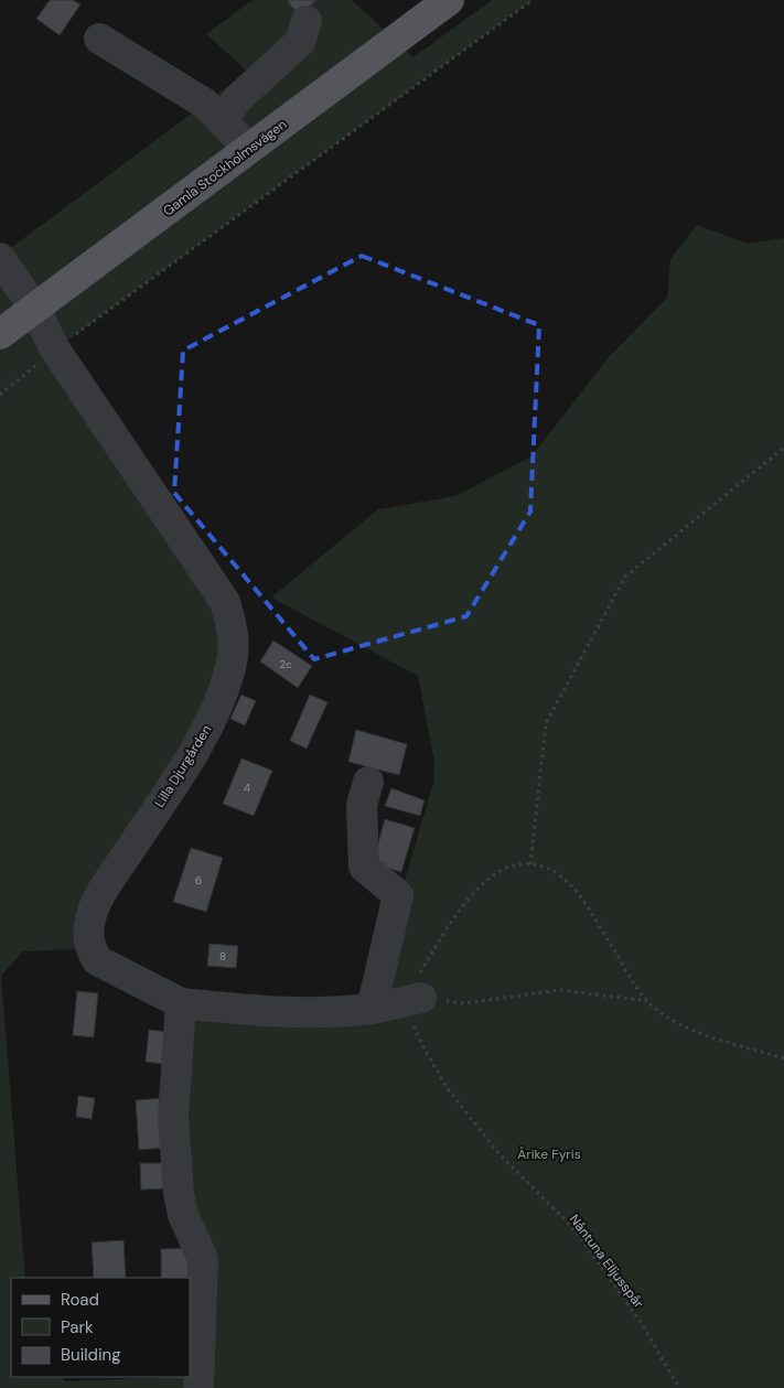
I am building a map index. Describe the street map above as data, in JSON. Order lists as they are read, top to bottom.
{
  "streets": {
    "main road": ["Gamla Stockholmsvägen"],
    "street": ["Lilla Djurgården"],
    "path": ["Nåntuna Elljusspår"]
  },
  "crossings": [
    ["Lilla Djurgården", "Nåntuna Elljusspår"]
  ],
  "parks": ["Årike Fyris"],
  "house_numbers": [
    "2c",
    "4",
    "6",
    "8"
  ],
  "legend": ["Road", "Park", "Building"]
}
